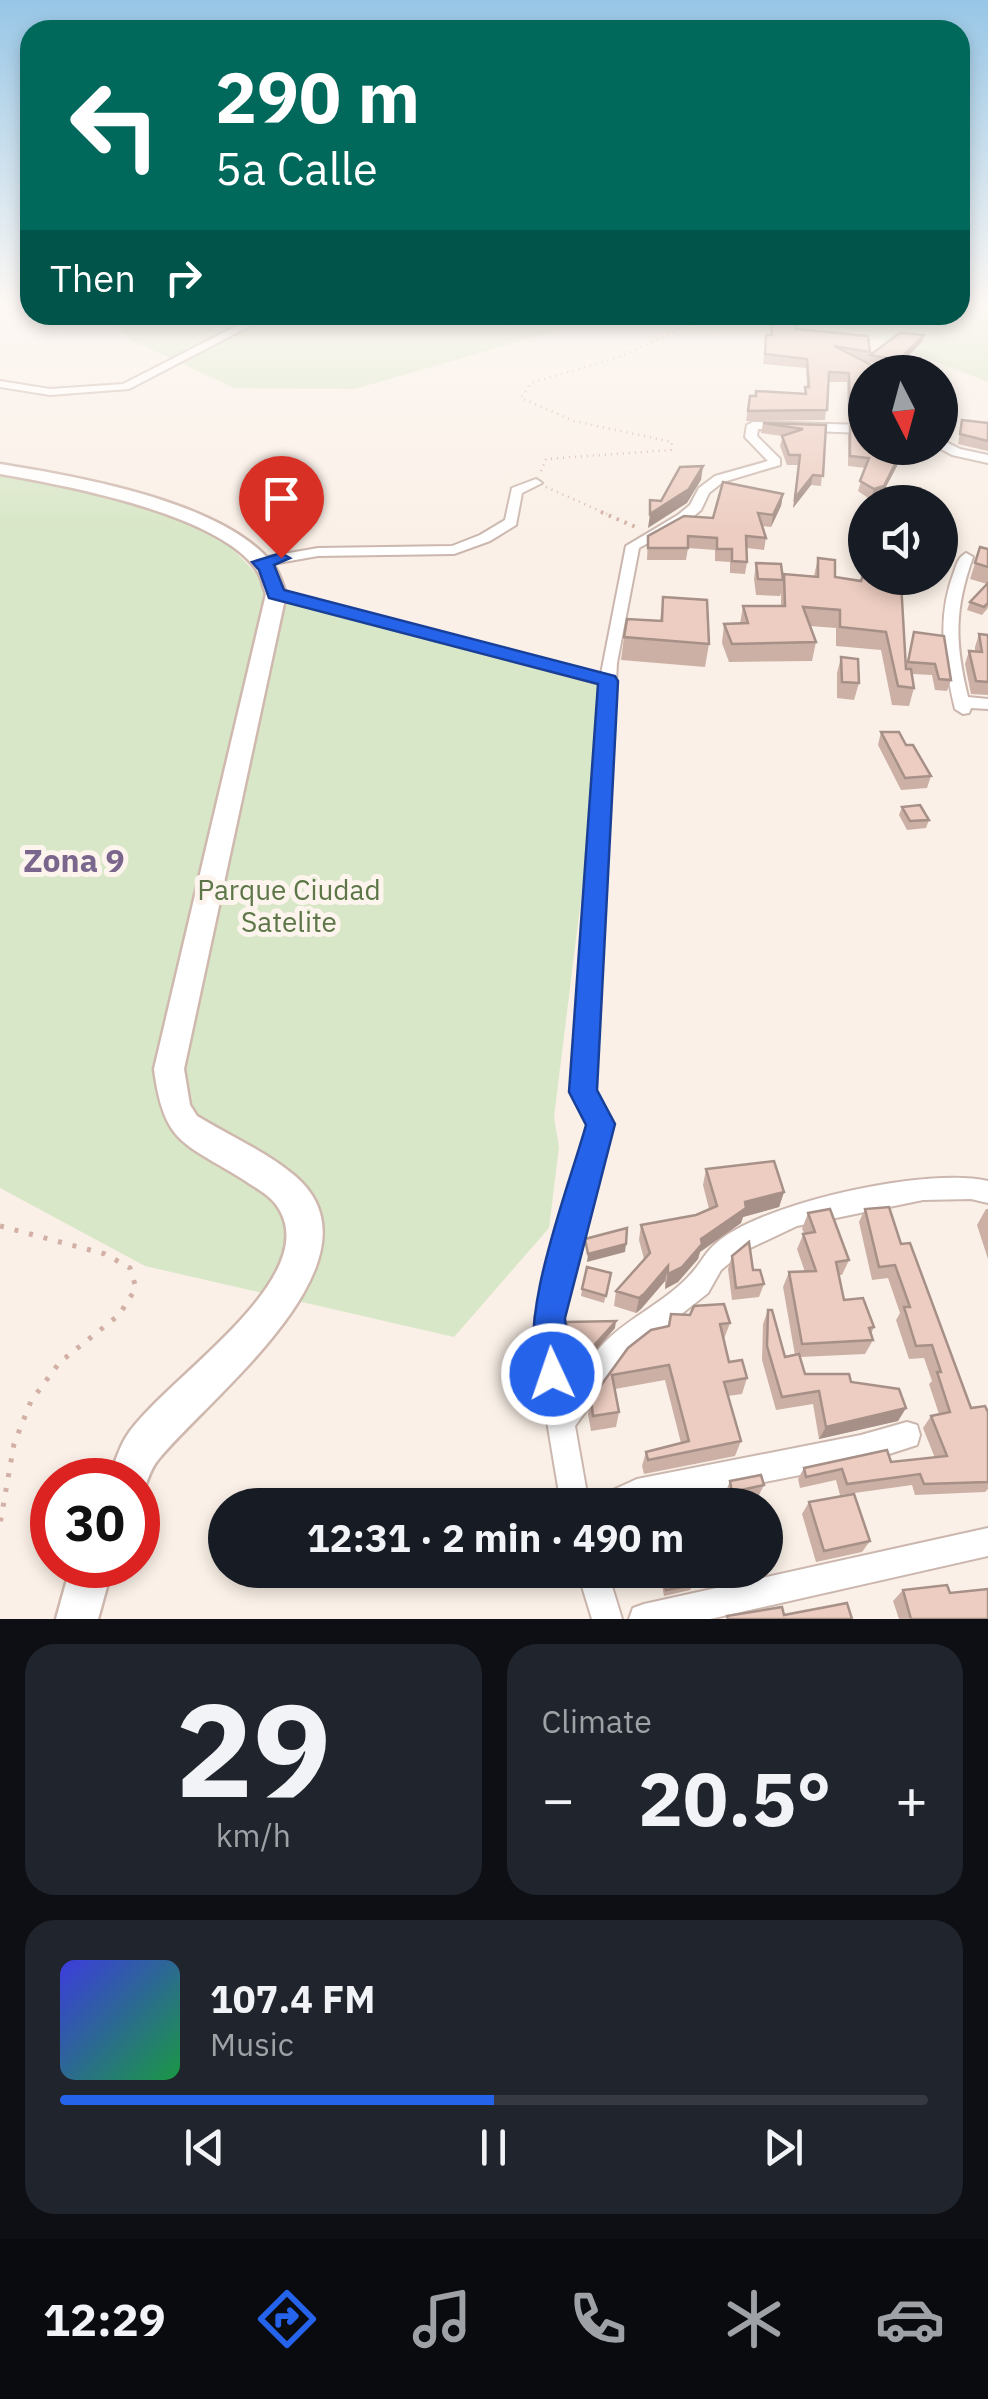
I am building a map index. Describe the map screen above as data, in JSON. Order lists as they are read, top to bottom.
{
  "districts": ["Zona 9"],
  "parks": ["Parque Ciudad Satelite"],
  "north": "bottom",
  "page": {
    "turn": ["290 m", "5a Calle"],
    "then": "Then",
    "limit": "30",
    "trip": "12:31 · 2 min · 490 m",
    "tile": [
      ["29", "km/h"],
      "Climate"
    ],
    "heat": ["−", "20.5°", "+"],
    "song": ["107.4 FM", "Music"],
    "tabs": "12:29"
  }
}
